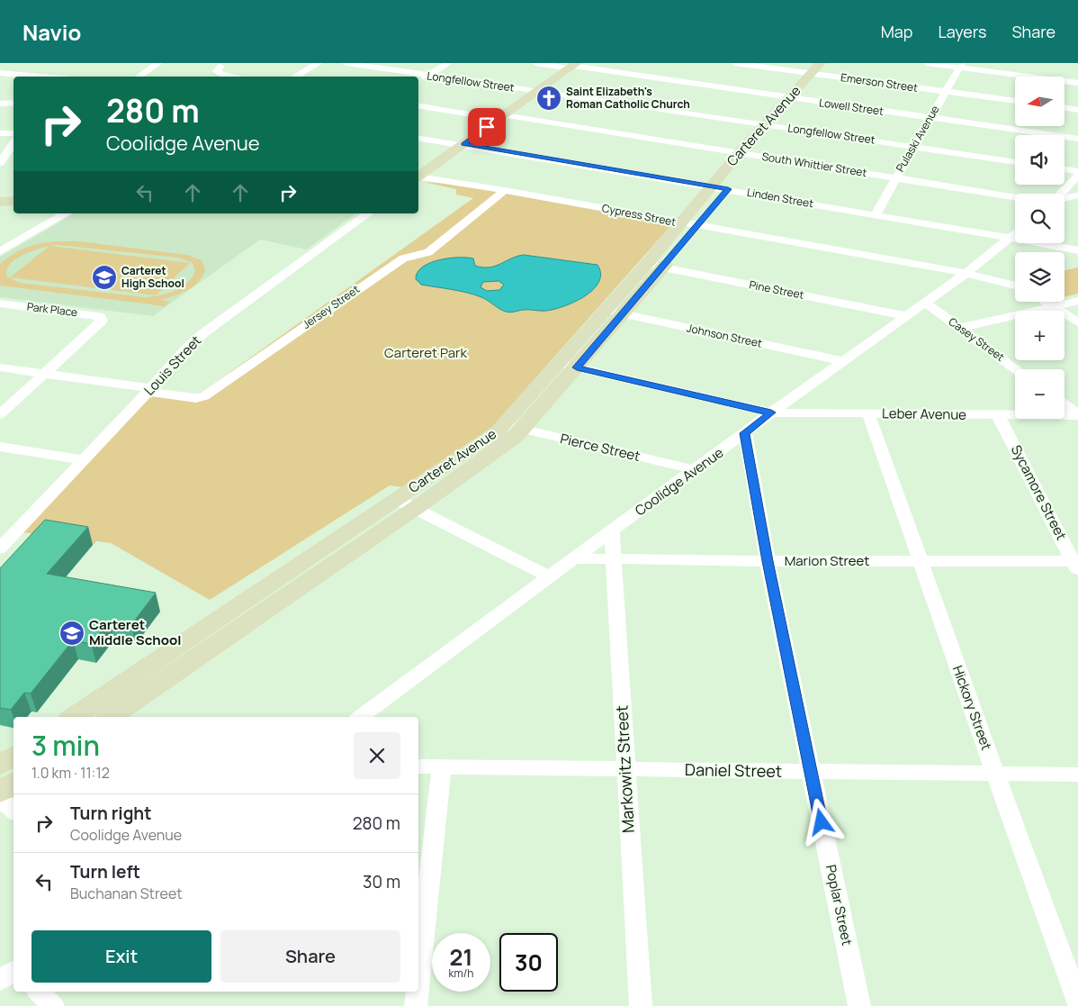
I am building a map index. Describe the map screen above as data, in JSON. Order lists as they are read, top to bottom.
{
  "streets": {
    "street": [
      "Longfellow Street",
      "Emerson Street",
      "Lowell Street",
      "Carteret Avenue",
      "Pulaski Avenue",
      "South Whittier Street",
      "Linden Street",
      "Cypress Street",
      "Pine Street",
      "Jersey Street",
      "Park Place",
      "Johnson Street",
      "Casey Street",
      "Louis Street",
      "Leber Avenue",
      "Pierce Street",
      "Coolidge Avenue",
      "Sycamore Street",
      "Marion Street",
      "Hickory Street",
      "Markowitz Street",
      "Daniel Street",
      "Poplar Street"
    ]
  },
  "crossings": [
    ["Longfellow Street", "Carteret Avenue"],
    ["Longfellow Street", "Pulaski Avenue"],
    ["Emerson Street", "Carteret Avenue"],
    ["Emerson Street", "Pulaski Avenue"],
    ["Lowell Street", "Carteret Avenue"],
    ["Lowell Street", "Pulaski Avenue"],
    ["Carteret Avenue", "South Whittier Street"],
    ["Carteret Avenue", "Linden Street"],
    ["Carteret Avenue", "Cypress Street"],
    ["Carteret Avenue", "Pine Street"],
    ["Carteret Avenue", "Johnson Street"],
    ["Carteret Avenue", "Leber Avenue"],
    ["Carteret Avenue", "Pierce Street"],
    ["Pulaski Avenue", "South Whittier Street"],
    ["Pulaski Avenue", "Linden Street"],
    ["Linden Street", "Coolidge Avenue"],
    ["Cypress Street", "Jersey Street"],
    ["Cypress Street", "Coolidge Avenue"],
    ["Pine Street", "Coolidge Avenue"],
    ["Jersey Street", "Park Place"],
    ["Jersey Street", "Louis Street"],
    ["Johnson Street", "Coolidge Avenue"],
    ["Casey Street", "Coolidge Avenue"],
    ["Leber Avenue", "Coolidge Avenue"],
    ["Leber Avenue", "Sycamore Street"],
    ["Leber Avenue", "Hickory Street"],
    ["Pierce Street", "Coolidge Avenue"],
    ["Coolidge Avenue", "Marion Street"],
    ["Coolidge Avenue", "Markowitz Street"],
    ["Coolidge Avenue", "Poplar Street"],
    ["Sycamore Street", "Marion Street"],
    ["Marion Street", "Hickory Street"],
    ["Marion Street", "Markowitz Street"],
    ["Marion Street", "Poplar Street"],
    ["Hickory Street", "Daniel Street"],
    ["Markowitz Street", "Daniel Street"],
    ["Daniel Street", "Poplar Street"]
  ],
  "parks": ["Carteret Park"],
  "places": {
    "church": ["Saint Elizabeth's Roman Catholic Church"],
    "school or university": ["Carteret High School", "Carteret Middle School"]
  },
  "north": "left",
  "page": {
    "header": "Navio",
    "nav": ["Map", "Layers", "Share"],
    "map_buttons": ["+", "−"],
    "turn": ["280 m", "Coolidge Avenue"],
    "heading": ["3 min", "1.0 km · 11:12"],
    "list": [
      {
        "name": "Turn right",
        "note": "Coolidge Avenue",
        "value": "280 m"
      },
      {
        "name": "Turn left",
        "note": "Buchanan Street",
        "value": "30 m"
      }
    ],
    "buttons": ["Exit", "Share"],
    "speed": "21 km/h",
    "limit": "30"
  }
}
